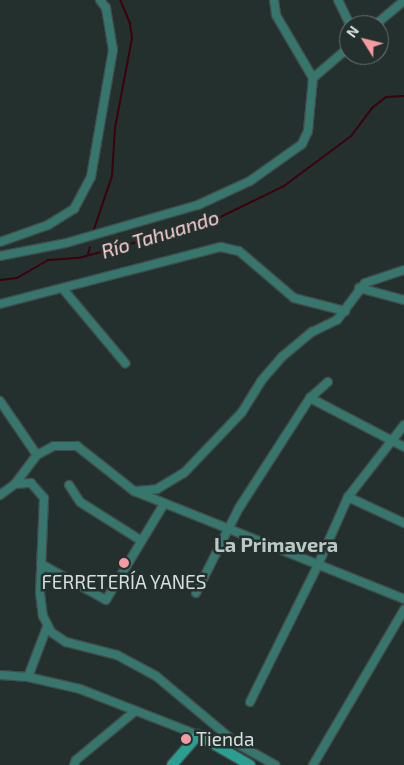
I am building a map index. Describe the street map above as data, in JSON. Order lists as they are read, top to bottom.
{
  "districts": ["La Primavera"],
  "water": ["Río Tahuando"],
  "places": ["FERRETERÍA YANES", "Tienda"],
  "north": "top left"
}
